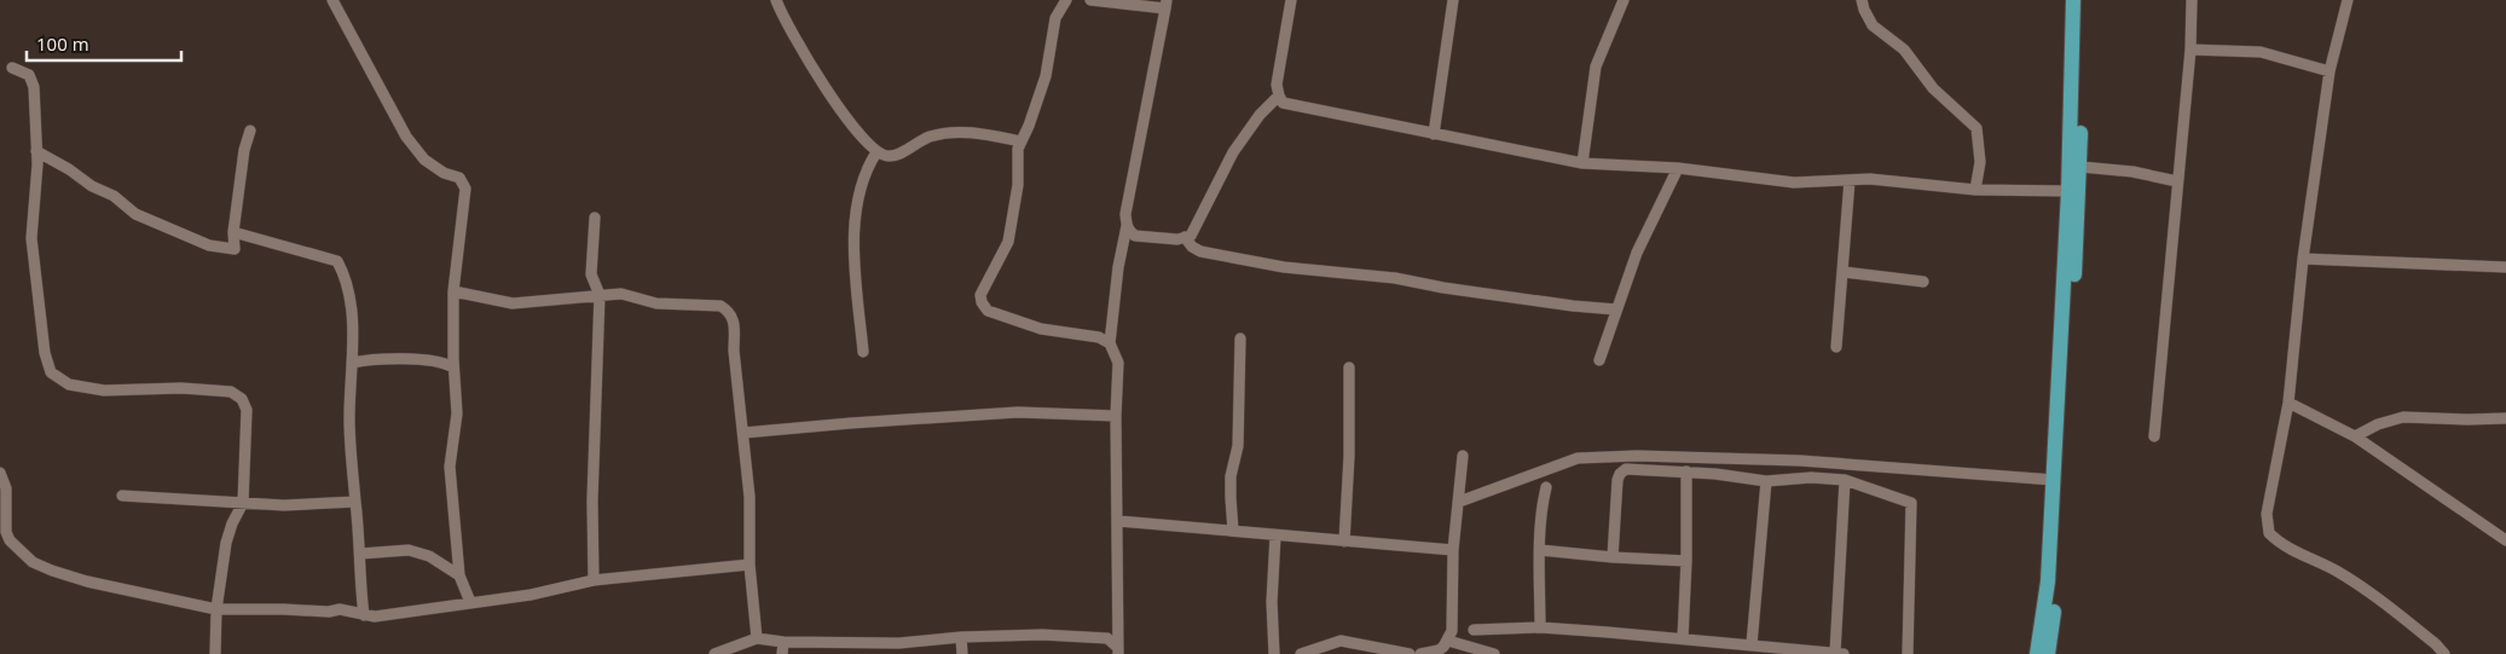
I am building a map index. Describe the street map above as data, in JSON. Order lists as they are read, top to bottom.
{
  "scale_bar": "100 m"
}
